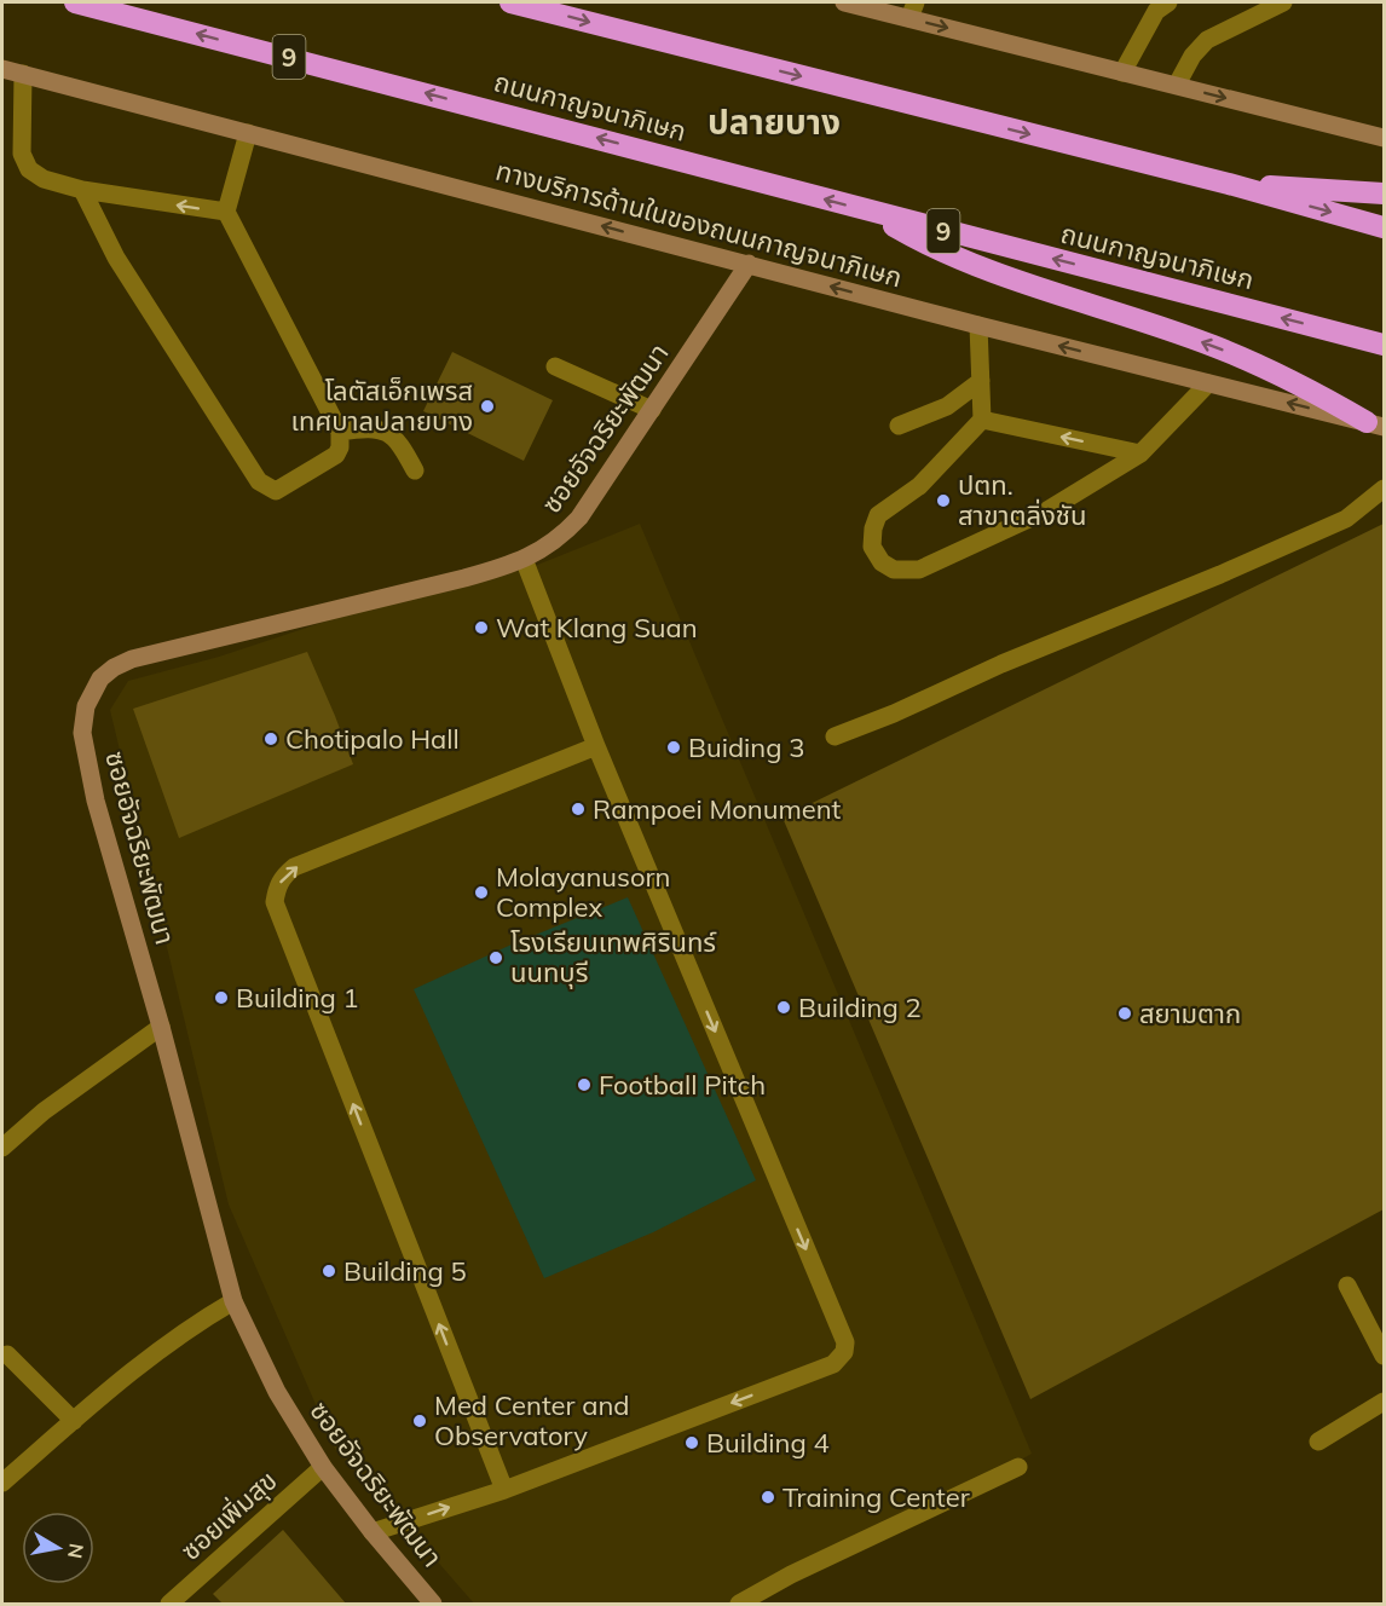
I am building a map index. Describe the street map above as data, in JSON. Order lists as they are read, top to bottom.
{
  "streets": {
    "highway": ["9", "ถนนกาญจนาภิเษก"],
    "main road": ["ทางบริการด้านในของถนนกาญจนาภิเษก", "ซอยอัจฉริยะพัฒนา"],
    "street": ["ซอยเพิ่มสุข"]
  },
  "crossings": [
    ["ทางบริการด้านในของถนนกาญจนาภิเษก", "ซอยอัจฉริยะพัฒนา"],
    ["ซอยอัจฉริยะพัฒนา", "ซอยเพิ่มสุข"]
  ],
  "one_way": ["ทางบริการด้านในของถนนกาญจนาภิเษก"],
  "districts": ["ปลายบาง"],
  "places": [
    "โลตัสเอ็กเพรส เทศบาลปลายบาง",
    "ปตท. สาขาตลิ่งชัน",
    "Wat Klang Suan",
    "Chotipalo Hall",
    "Buiding 3",
    "Rampoei Monument",
    "Molayanusorn Complex",
    "โรงเรียนเทพศิรินทร์ นนทบุรี",
    "Building 1",
    "Building 2",
    "สยามตาก",
    "Football Pitch",
    "Building 5",
    "Med Center and Observatory",
    "Building 4",
    "Training Center"
  ],
  "north": "right"
}
